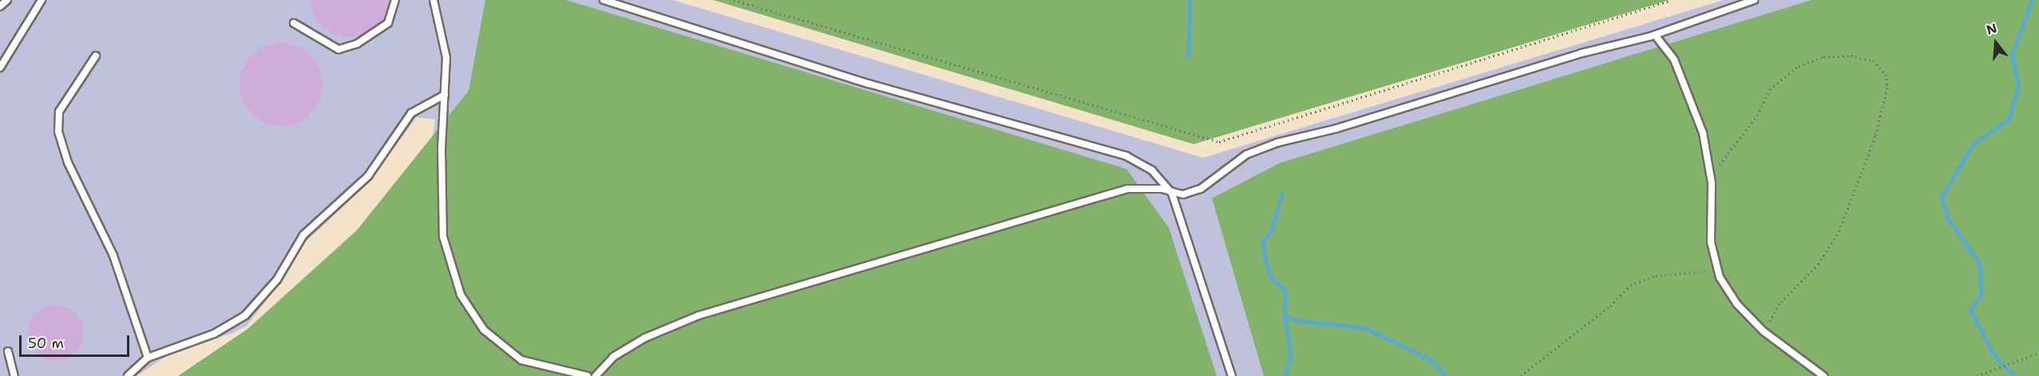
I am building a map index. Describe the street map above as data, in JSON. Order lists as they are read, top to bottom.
{
  "scale_bar": "50 m",
  "north": "top"
}
